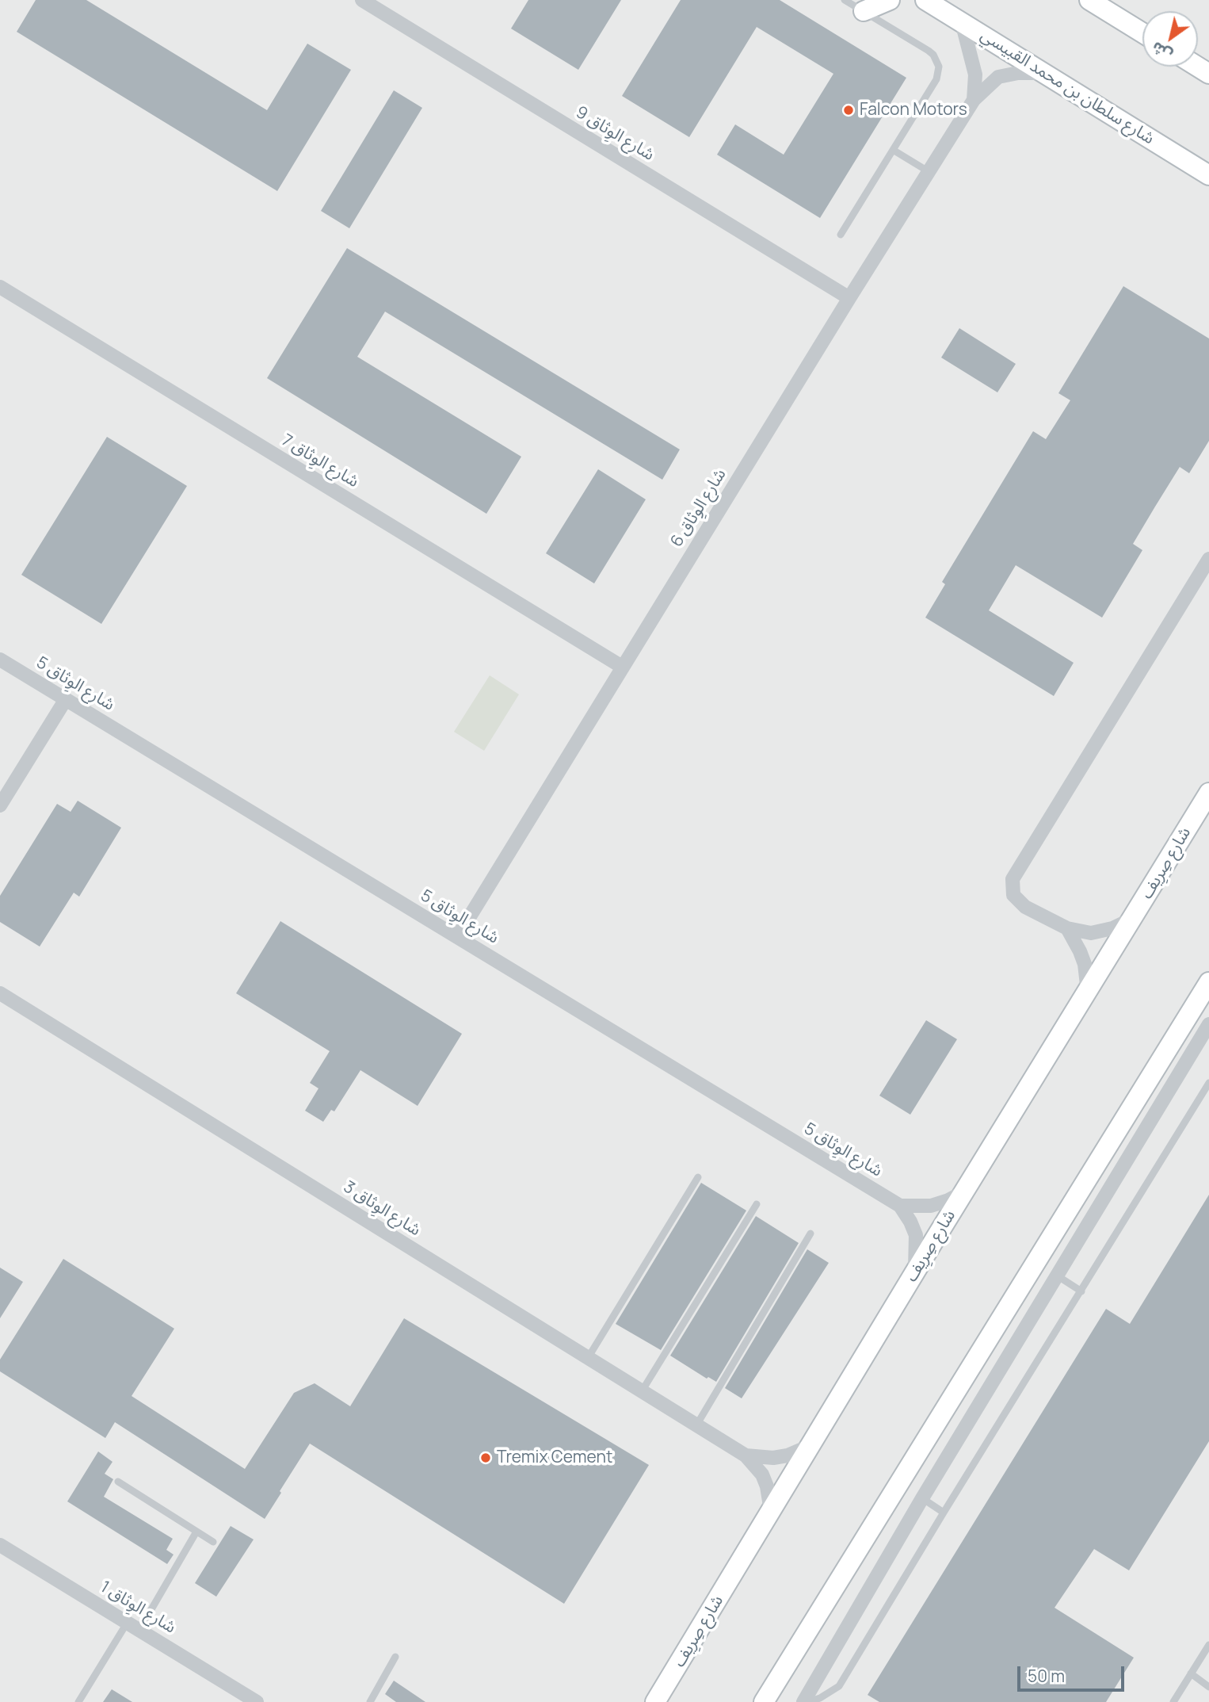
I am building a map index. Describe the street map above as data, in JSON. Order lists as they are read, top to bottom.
{
  "streets": {
    "street": [
      "شارع سلطان بن محمد القبيسي",
      "شارع الوِثاق 9",
      "شارع الوِثاق 7",
      "شارع الوِثاق 6",
      "شارع الوِثاق 5",
      "شارع صِرِيف",
      "شارع الوِثاق 3",
      "شارع الوِثاق 1"
    ]
  },
  "crossings": [
    ["شارع سلطان بن محمد القبيسي", "شارع الوِثاق 6"],
    ["شارع الوِثاق 9", "شارع الوِثاق 6"],
    ["شارع الوِثاق 7", "شارع الوِثاق 6"],
    ["شارع الوِثاق 6", "شارع الوِثاق 5"],
    ["شارع الوِثاق 5", "شارع صِرِيف"],
    ["شارع صِرِيف", "شارع الوِثاق 3"]
  ],
  "places": ["Falcon Motors", "Tremix Cement"],
  "scale_bar": "50 m",
  "north": "bottom left"
}
